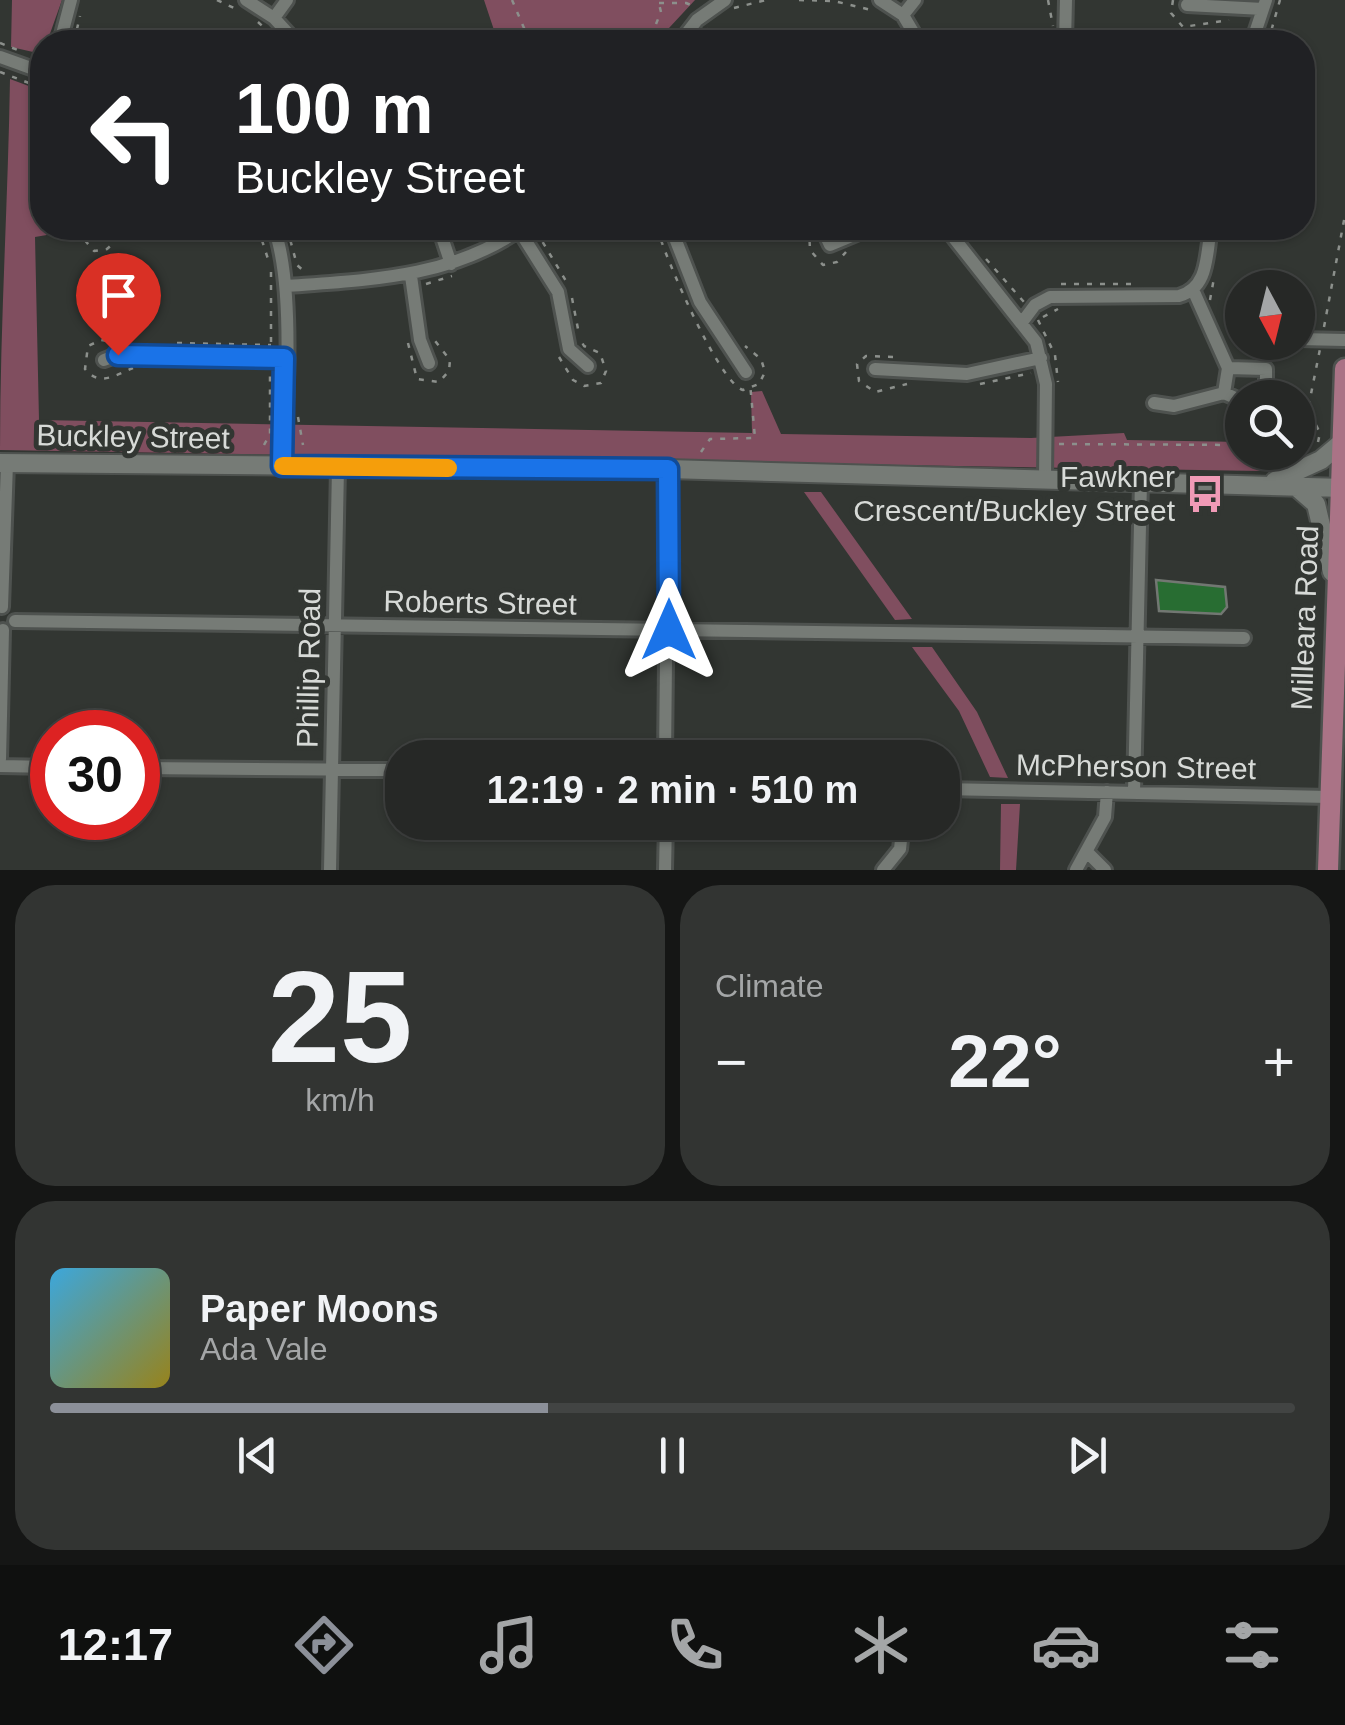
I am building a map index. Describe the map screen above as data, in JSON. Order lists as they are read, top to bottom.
{
  "streets": {
    "main road": ["Buckley Street", "Milleara Road"],
    "street": ["Roberts Street", "Phillip Road", "McPherson Street"]
  },
  "crossings": [
    ["Buckley Street", "Milleara Road"],
    ["Buckley Street", "Phillip Road"],
    ["Roberts Street", "Phillip Road"],
    ["Milleara Road", "McPherson Street"]
  ],
  "places": {
    "bus stop": ["Fawkner Crescent/Buckley Street"]
  },
  "north": "bottom",
  "page": {
    "turn": ["100 m", "Buckley Street"],
    "limit": "30",
    "trip": "12:19 · 2 min · 510 m",
    "tile": [
      ["25", "km/h"],
      "Climate"
    ],
    "heat": ["−", "22°", "+"],
    "song": ["Paper Moons", "Ada Vale"],
    "tabs": "12:17"
  }
}
